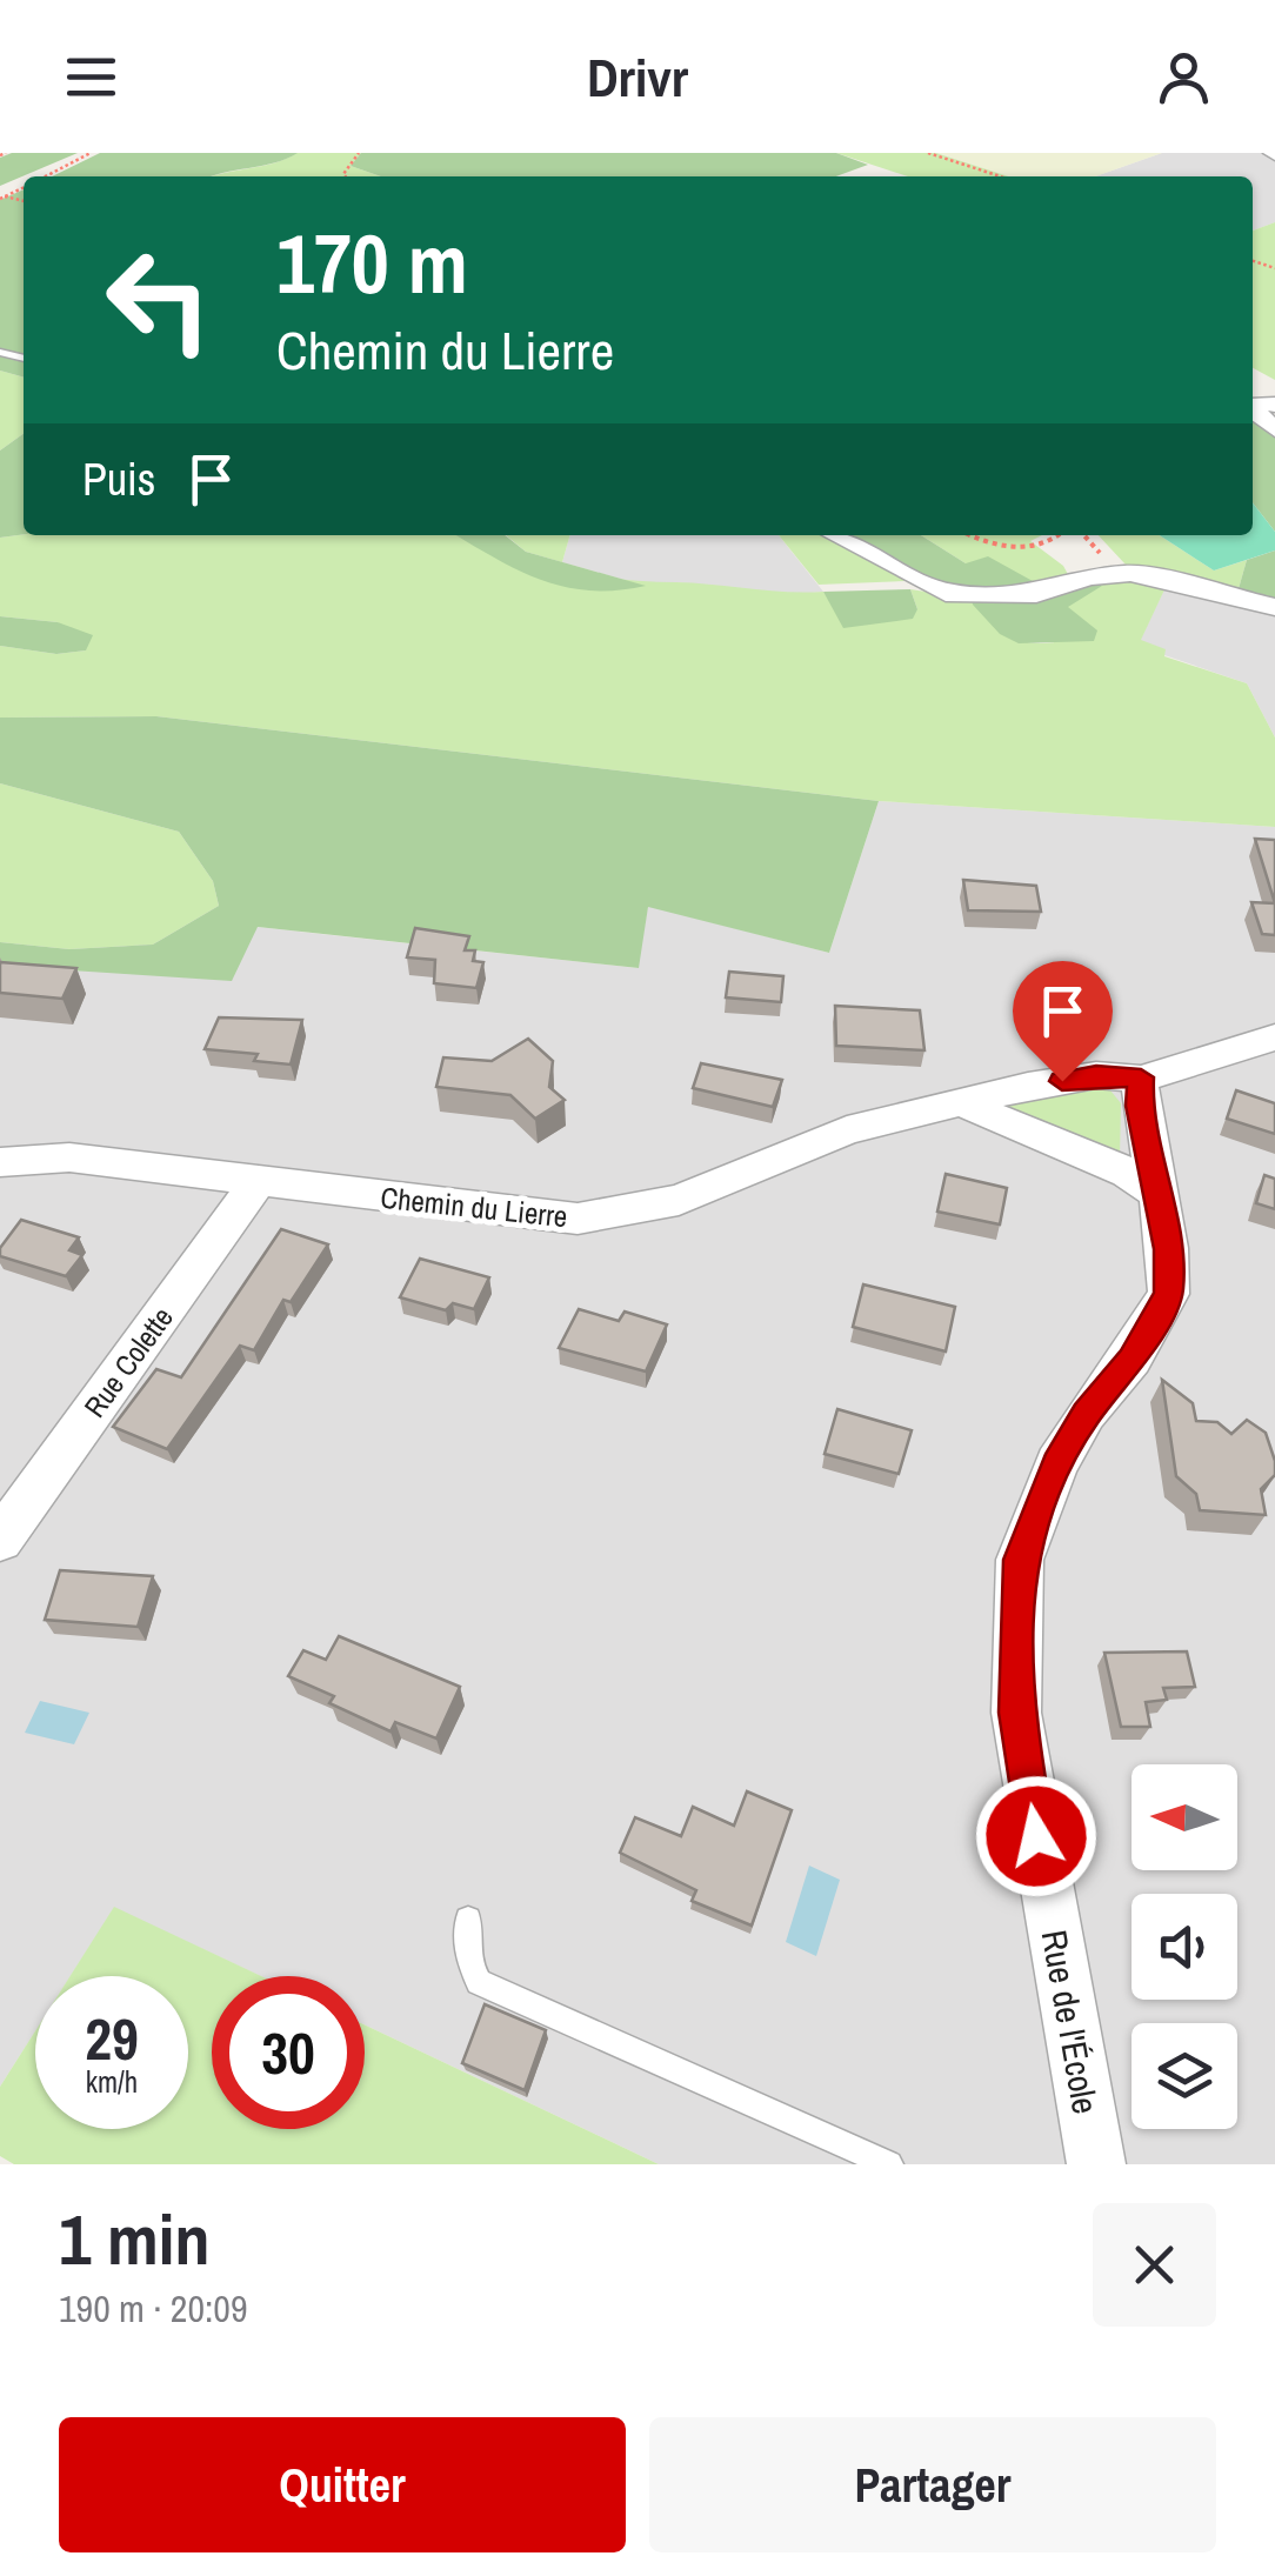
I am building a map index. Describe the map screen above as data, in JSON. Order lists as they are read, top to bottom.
{
  "streets": {
    "street": ["Chemin du Lierre", "Rue Colette", "Rue de l'École"]
  },
  "crossings": [
    ["Chemin du Lierre", "Rue Colette"],
    ["Chemin du Lierre", "Rue de l'École"]
  ],
  "north": "left",
  "page": {
    "header": "Drivr",
    "turn": ["170 m", "Chemin du Lierre"],
    "then": "Puis",
    "speed": "29 km/h",
    "limit": "30",
    "heading": ["1 min", "190 m · 20:09"],
    "buttons": ["Quitter", "Partager"]
  }
}
